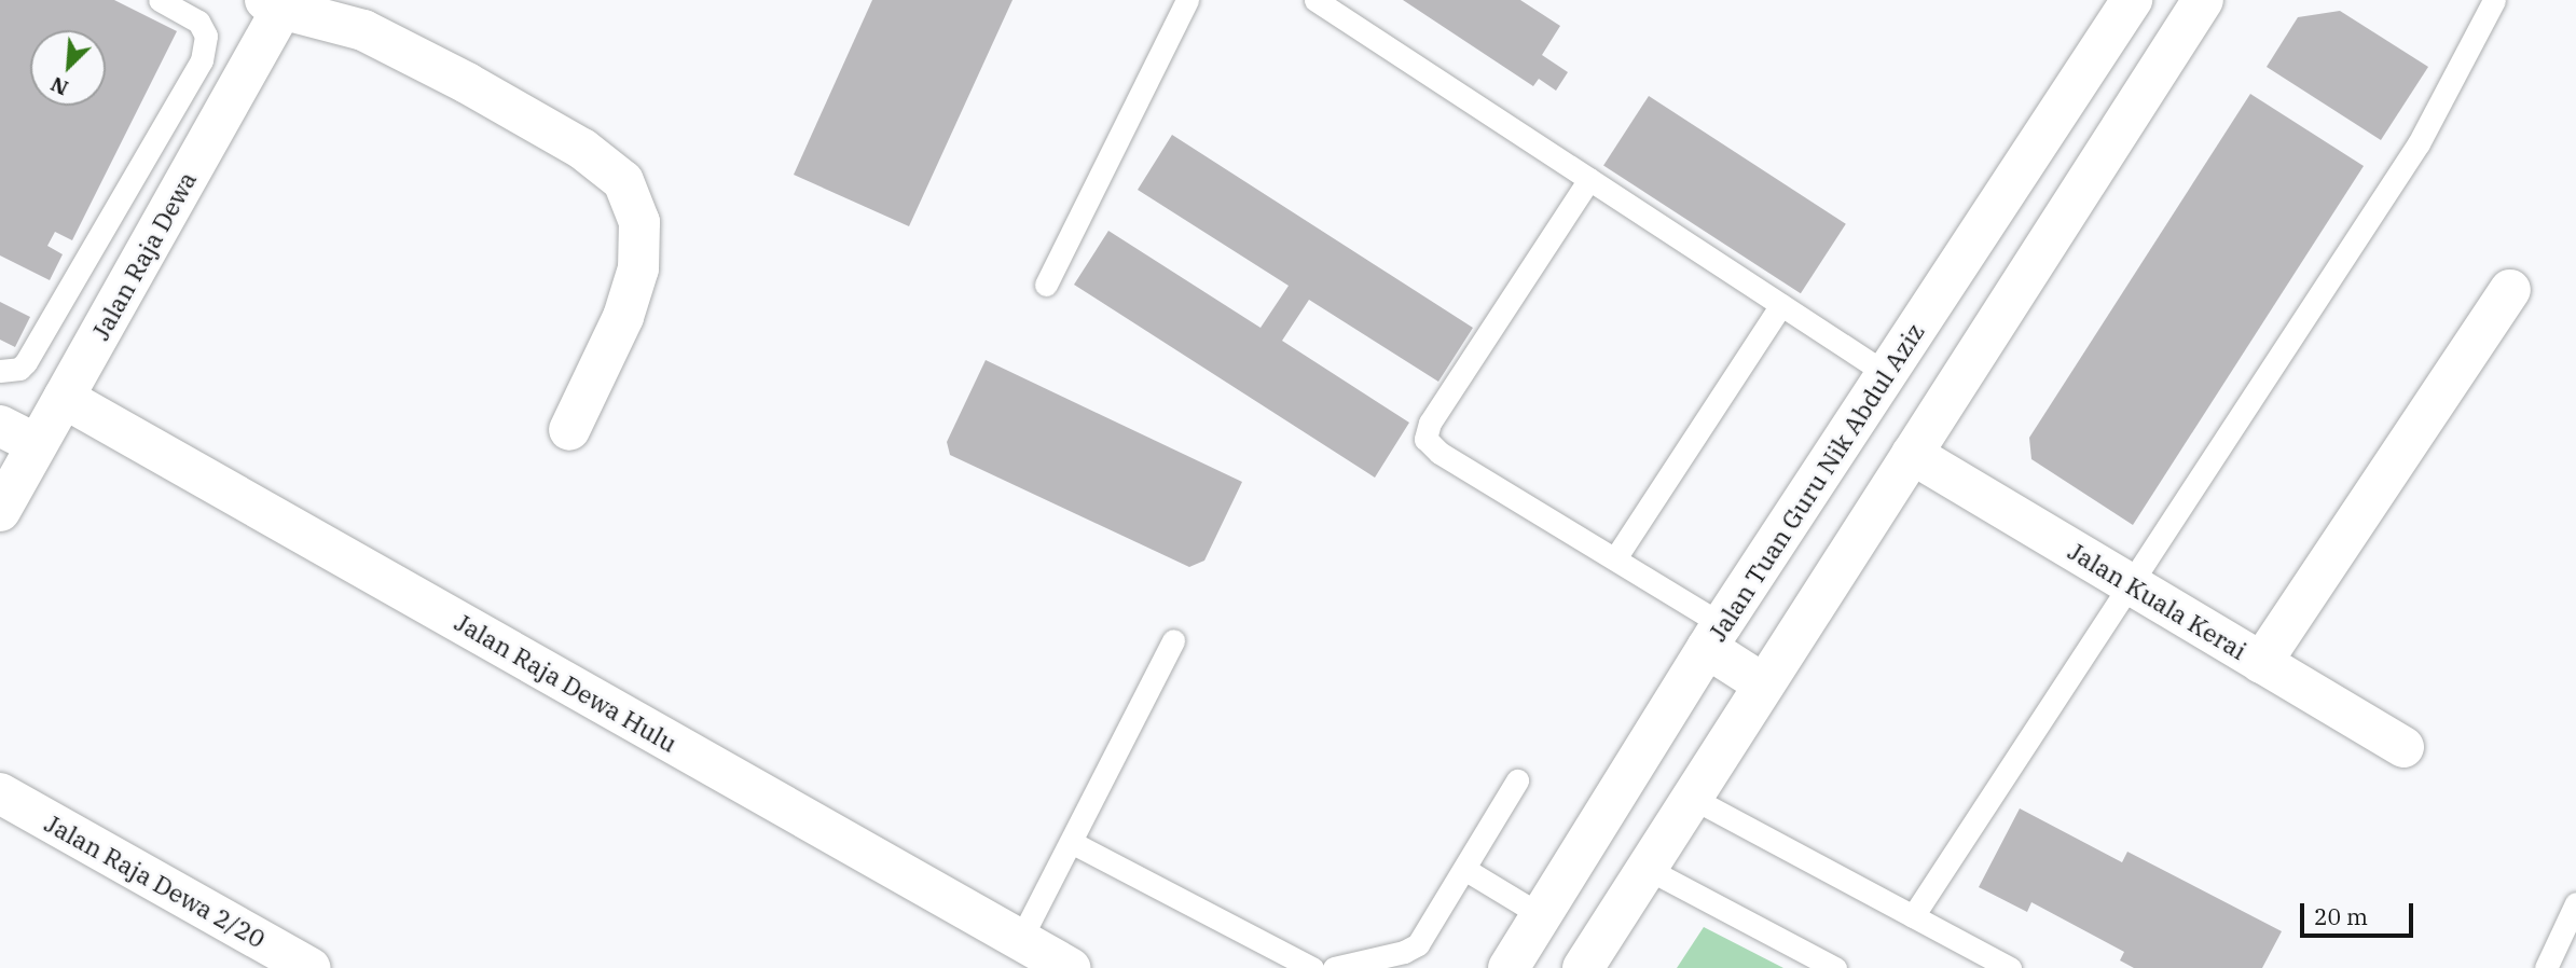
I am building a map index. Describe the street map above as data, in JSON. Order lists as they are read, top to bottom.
{
  "streets": {
    "street": [
      "Jalan Raja Dewa",
      "Jalan Tuan Guru Nik Abdul Aziz",
      "Jalan Kuala Kerai",
      "Jalan Raja Dewa Hulu",
      "Jalan Raja Dewa 2/20"
    ]
  },
  "crossings": [
    ["Jalan Raja Dewa", "Jalan Raja Dewa Hulu"]
  ],
  "scale_bar": "20 m",
  "north": "bottom left"
}
